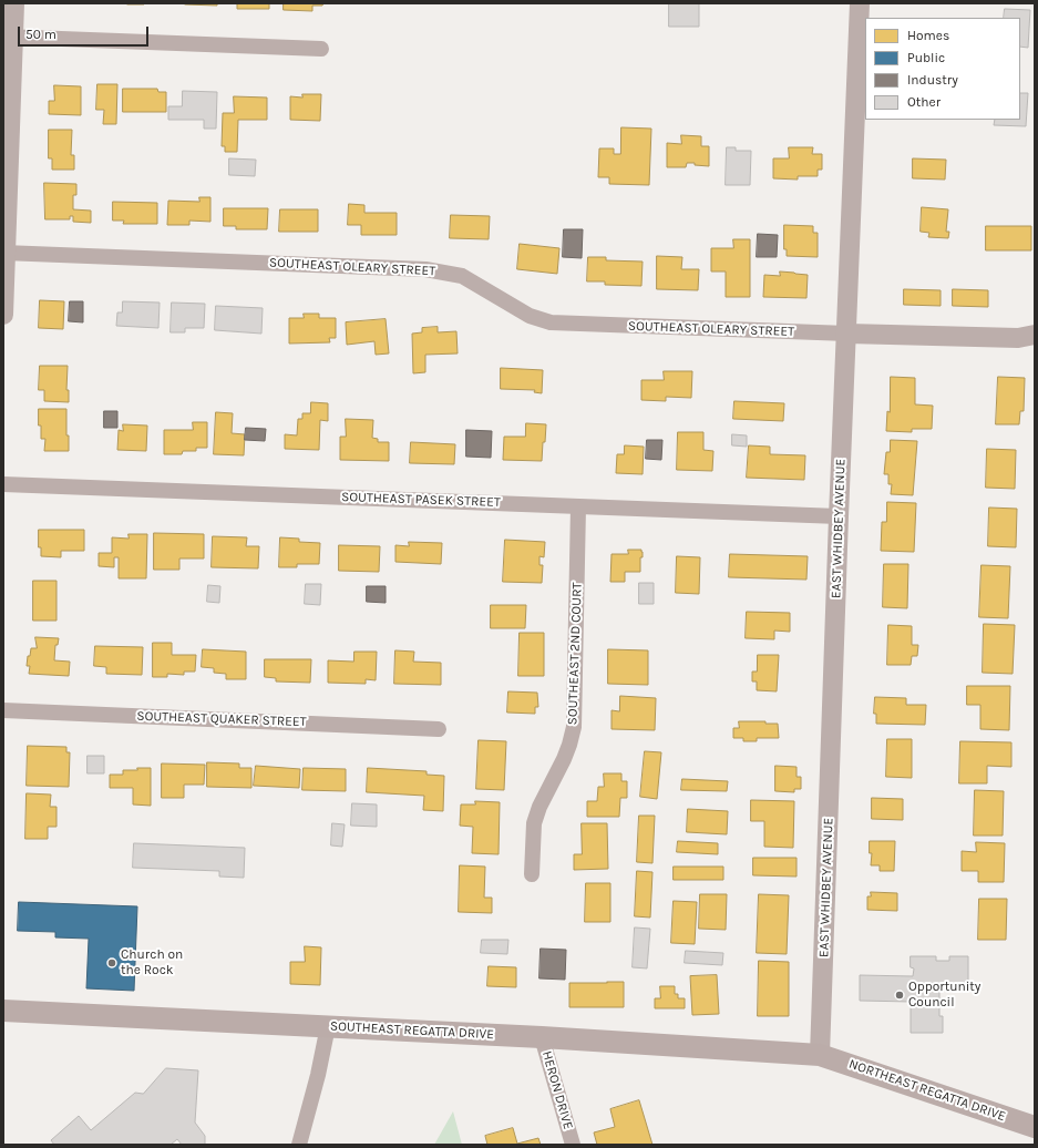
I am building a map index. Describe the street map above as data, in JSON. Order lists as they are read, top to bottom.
{
  "streets": {
    "main road": ["SOUTHEAST REGATTA DRIVE", "NORTHEAST REGATTA DRIVE"],
    "street": [
      "SOUTHEAST OLEARY STREET",
      "SOUTHEAST PASEK STREET",
      "EAST WHIDBEY AVENUE",
      "SOUTHEAST 2ND COURT",
      "SOUTHEAST QUAKER STREET",
      "HERON DRIVE"
    ]
  },
  "crossings": [
    ["SOUTHEAST OLEARY STREET", "EAST WHIDBEY AVENUE"],
    ["SOUTHEAST PASEK STREET", "EAST WHIDBEY AVENUE"],
    ["SOUTHEAST PASEK STREET", "SOUTHEAST 2ND COURT"],
    ["EAST WHIDBEY AVENUE", "SOUTHEAST REGATTA DRIVE"],
    ["EAST WHIDBEY AVENUE", "NORTHEAST REGATTA DRIVE"],
    ["SOUTHEAST REGATTA DRIVE", "HERON DRIVE"],
    ["SOUTHEAST REGATTA DRIVE", "NORTHEAST REGATTA DRIVE"]
  ],
  "places": ["Church on the Rock", "Opportunity Council"],
  "legend": [
    "Homes",
    "Public",
    "Industry",
    "Other"
  ],
  "scale_bar": "50 m"
}
